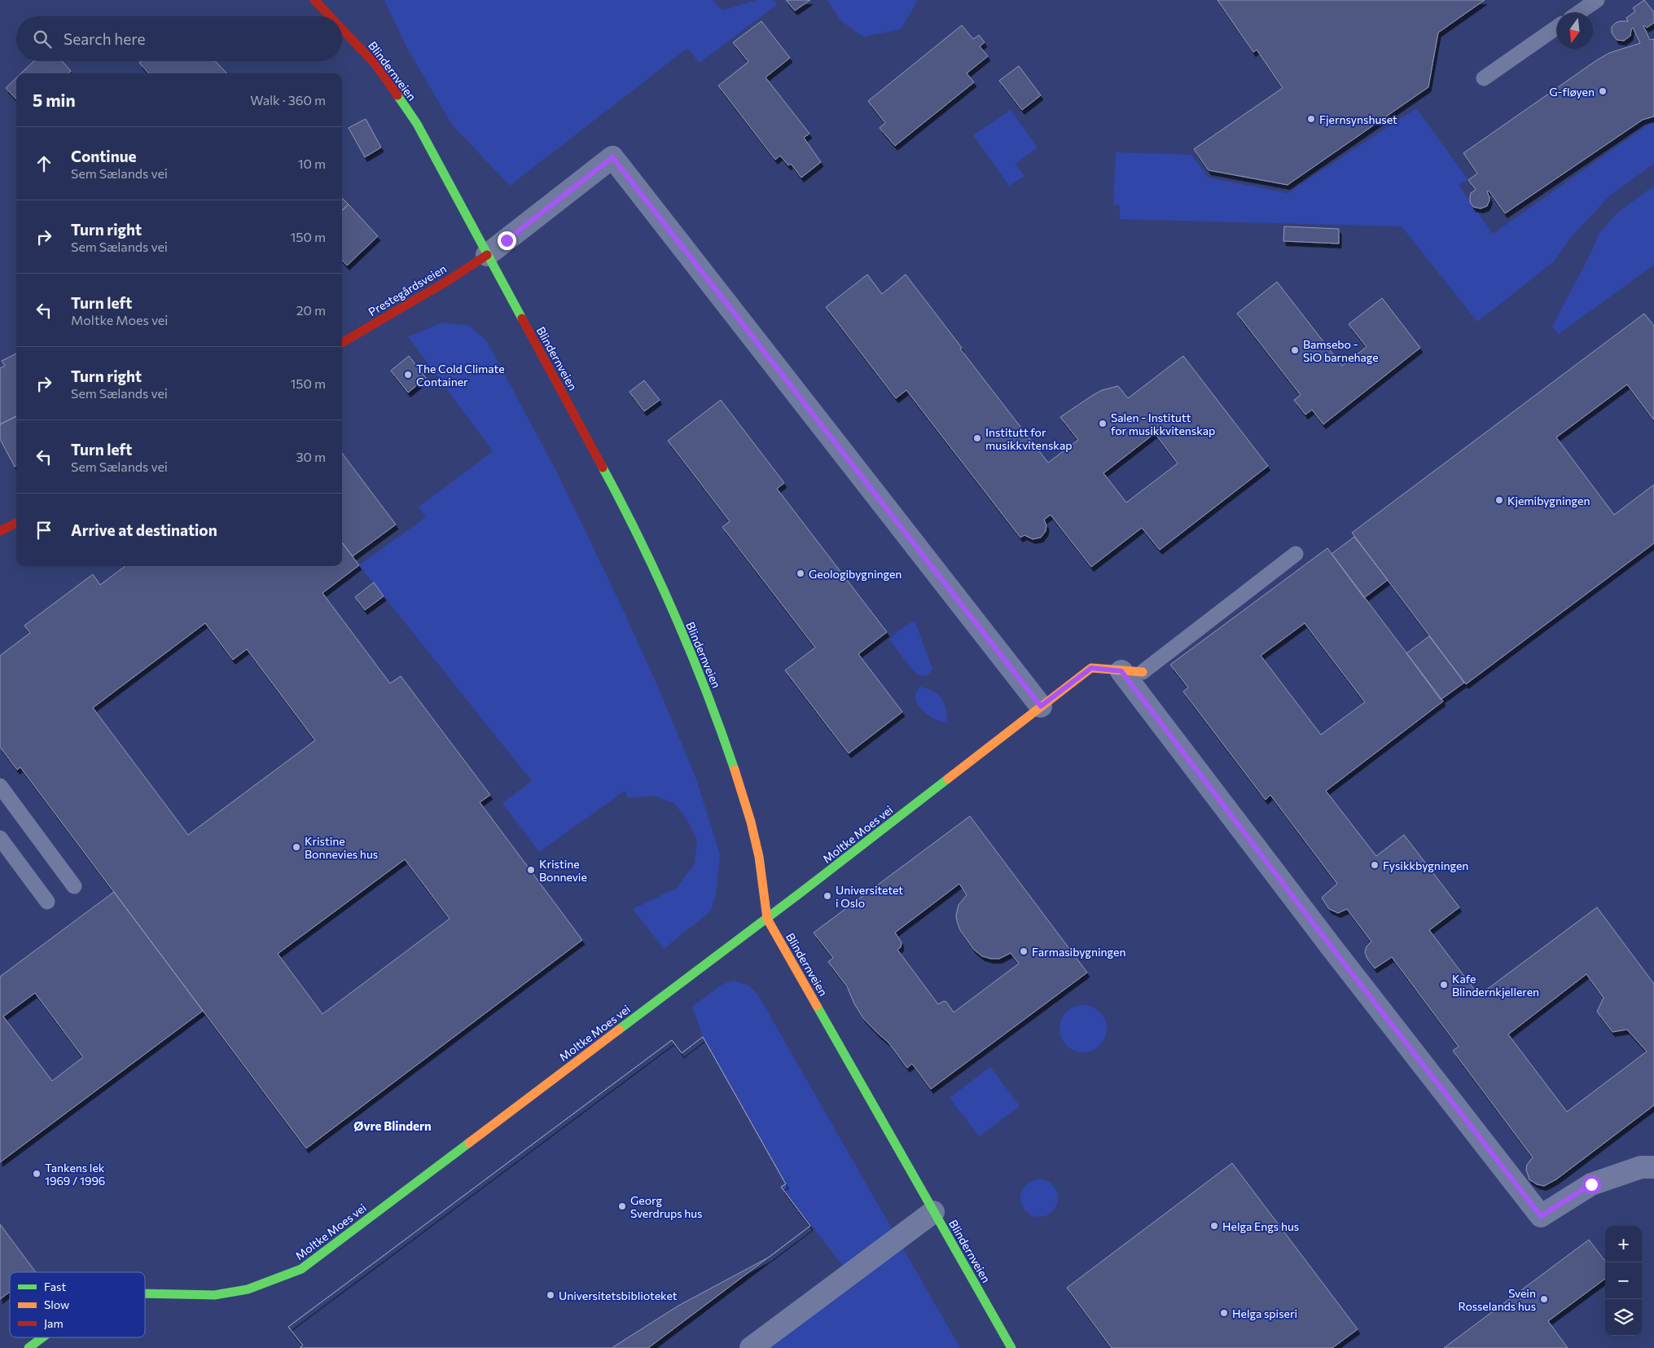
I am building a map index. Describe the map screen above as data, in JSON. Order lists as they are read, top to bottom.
{
  "streets": {
    "street": ["Blindernveien", "Prestegårdsveien", "Moltke Moes vei"]
  },
  "crossings": [
    ["Blindernveien", "Prestegårdsveien"],
    ["Blindernveien", "Moltke Moes vei"]
  ],
  "districts": ["Øvre Blindern"],
  "places": [
    "G-fløyen",
    "Fjernsynshuset",
    "Bamsebo - SiO barnehage",
    "The Cold Climate Container",
    "Salen - Institutt for musikkvitenskap",
    "Institutt for musikkvitenskap",
    "Kjemibygningen",
    "Geologibygningen",
    "Kristine Bonnevies hus",
    "Fysikkbygningen",
    "Kristine Bonnevie",
    "Universitetet i Oslo",
    "Farmasibygningen",
    "Kafe Blindernkjelleren",
    "Tankens lek 1969 / 1996",
    "Georg Sverdrups hus",
    "Helga Engs hus",
    "Universitetsbiblioteket",
    "Svein Rosselands hus",
    "Helga spiseri"
  ],
  "legend": ["Fast", "Slow", "Jam"],
  "north": "bottom",
  "page": {
    "search": "Search here",
    "heading": ["5 min", "Walk · 360 m"],
    "list": [
      ["Continue", "Sem Sælands vei", "10 m"],
      ["Turn right", "Sem Sælands vei", "150 m"],
      ["Turn left", "Moltke Moes vei", "20 m"],
      ["Turn right", "Sem Sælands vei", "150 m"],
      ["Turn left", "Sem Sælands vei", "30 m"],
      "Arrive at destination"
    ],
    "map_buttons": ["+", "−"]
  }
}
